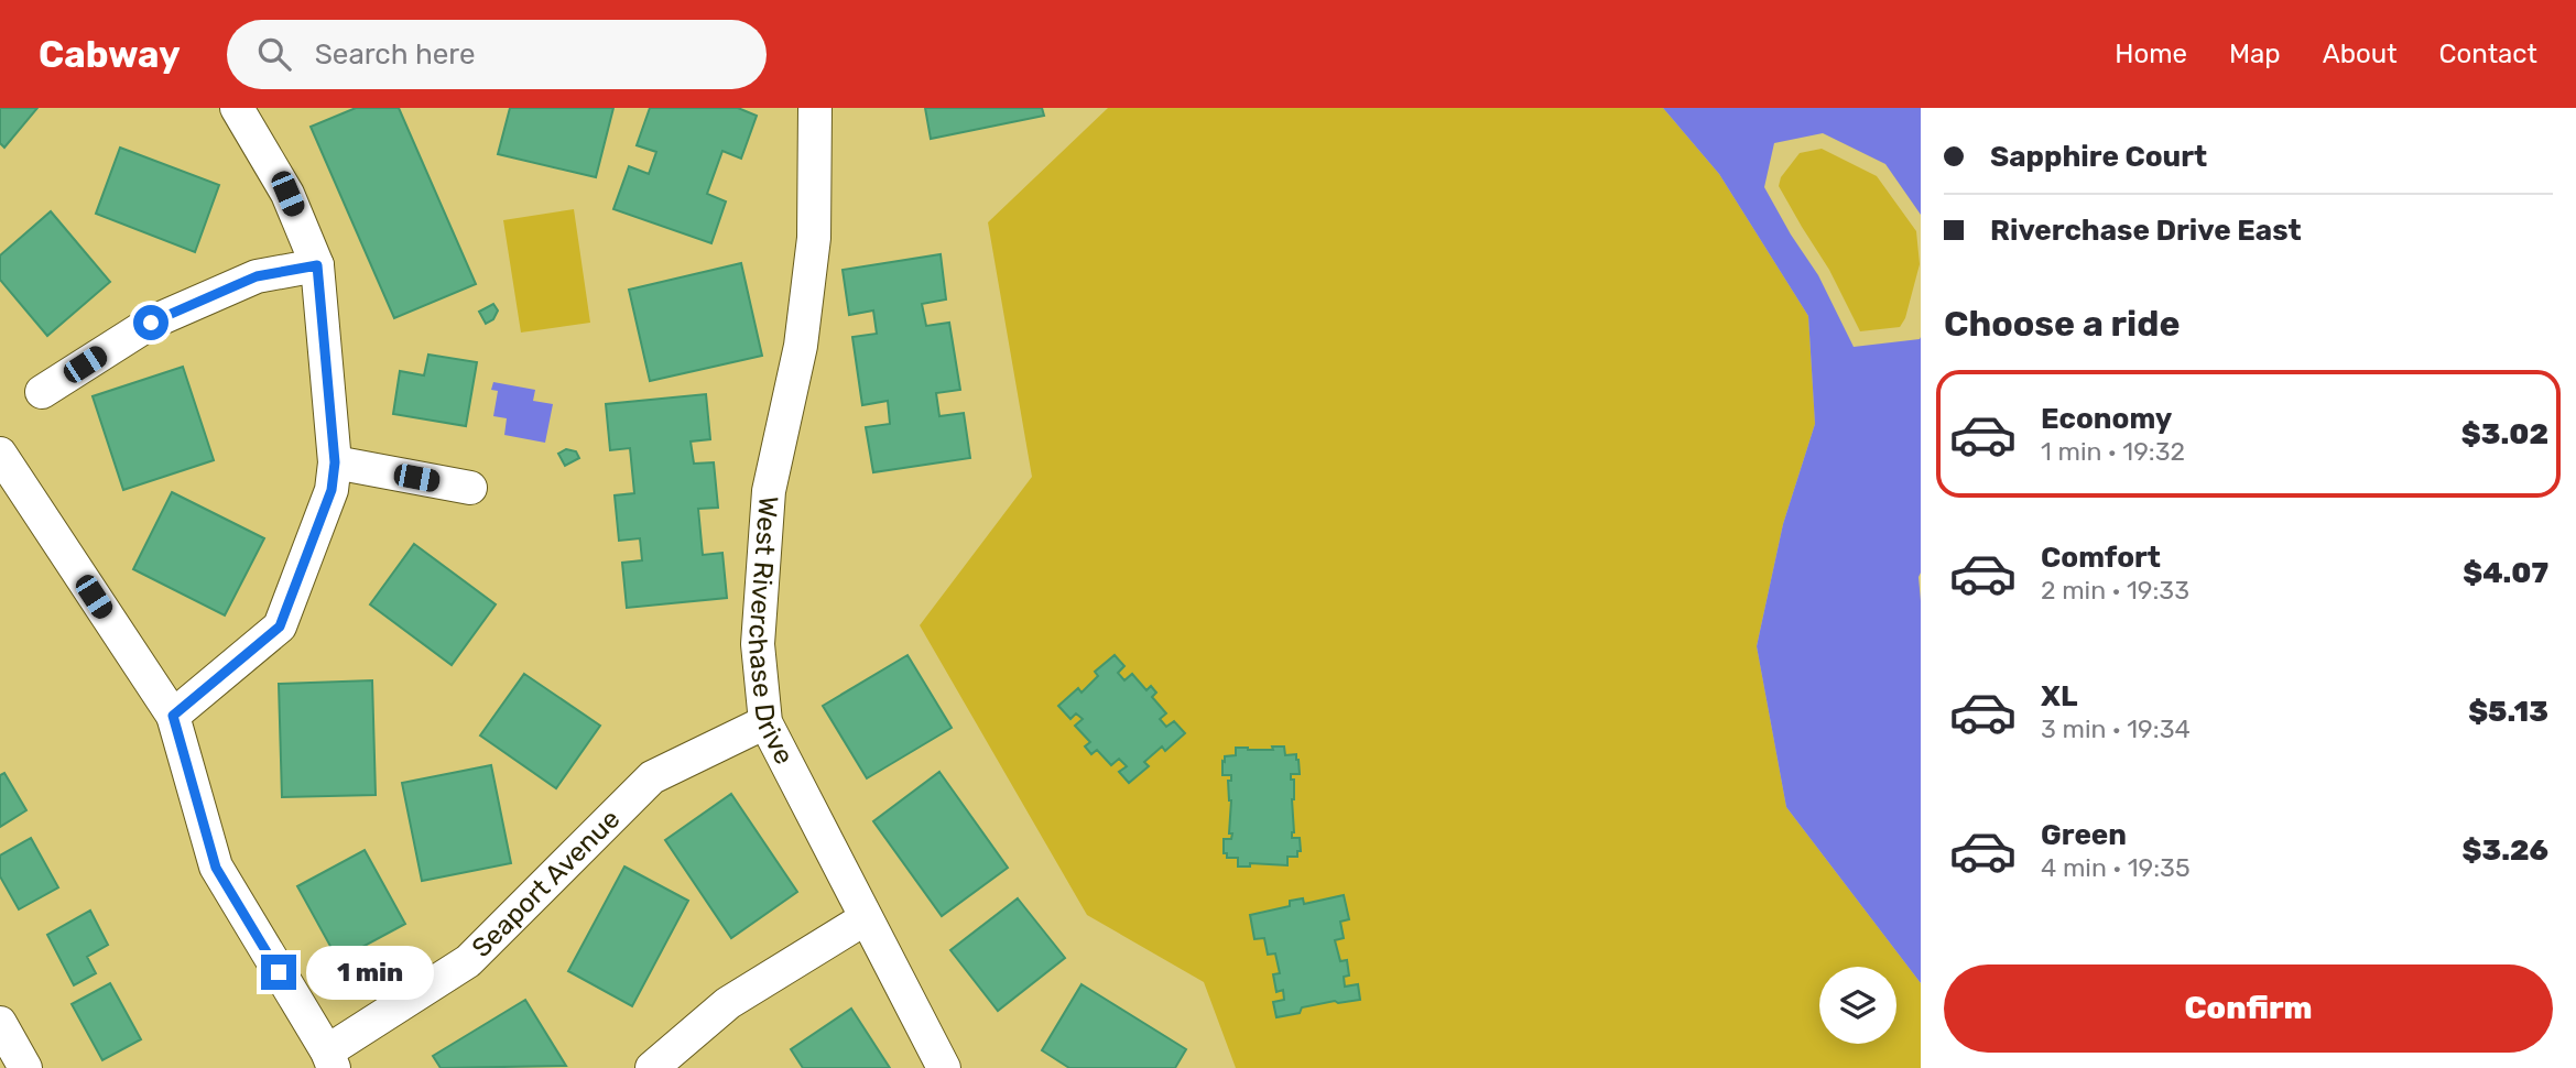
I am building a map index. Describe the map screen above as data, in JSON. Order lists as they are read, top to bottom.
{
  "streets": {
    "street": ["West Riverchase Drive", "Seaport Avenue"]
  },
  "crossings": [
    ["West Riverchase Drive", "Seaport Avenue"]
  ],
  "page": {
    "header": "Cabway",
    "search": "Search here",
    "nav": [
      "Home",
      "Map",
      "About",
      "Contact"
    ],
    "banner": ["Sapphire Court", "Riverchase Drive East"],
    "heading": "Choose a ride",
    "list": [
      {
        "name": "Economy",
        "note": "1 min · 19:32",
        "value": "$3.02"
      },
      {
        "name": "Comfort",
        "note": "2 min · 19:33",
        "value": "$4.07"
      },
      {
        "name": "XL",
        "note": "3 min · 19:34",
        "value": "$5.13"
      },
      {
        "name": "Green",
        "note": "4 min · 19:35",
        "value": "$3.26"
      }
    ],
    "bubble": "1 min",
    "buttons": "Confirm"
  }
}
